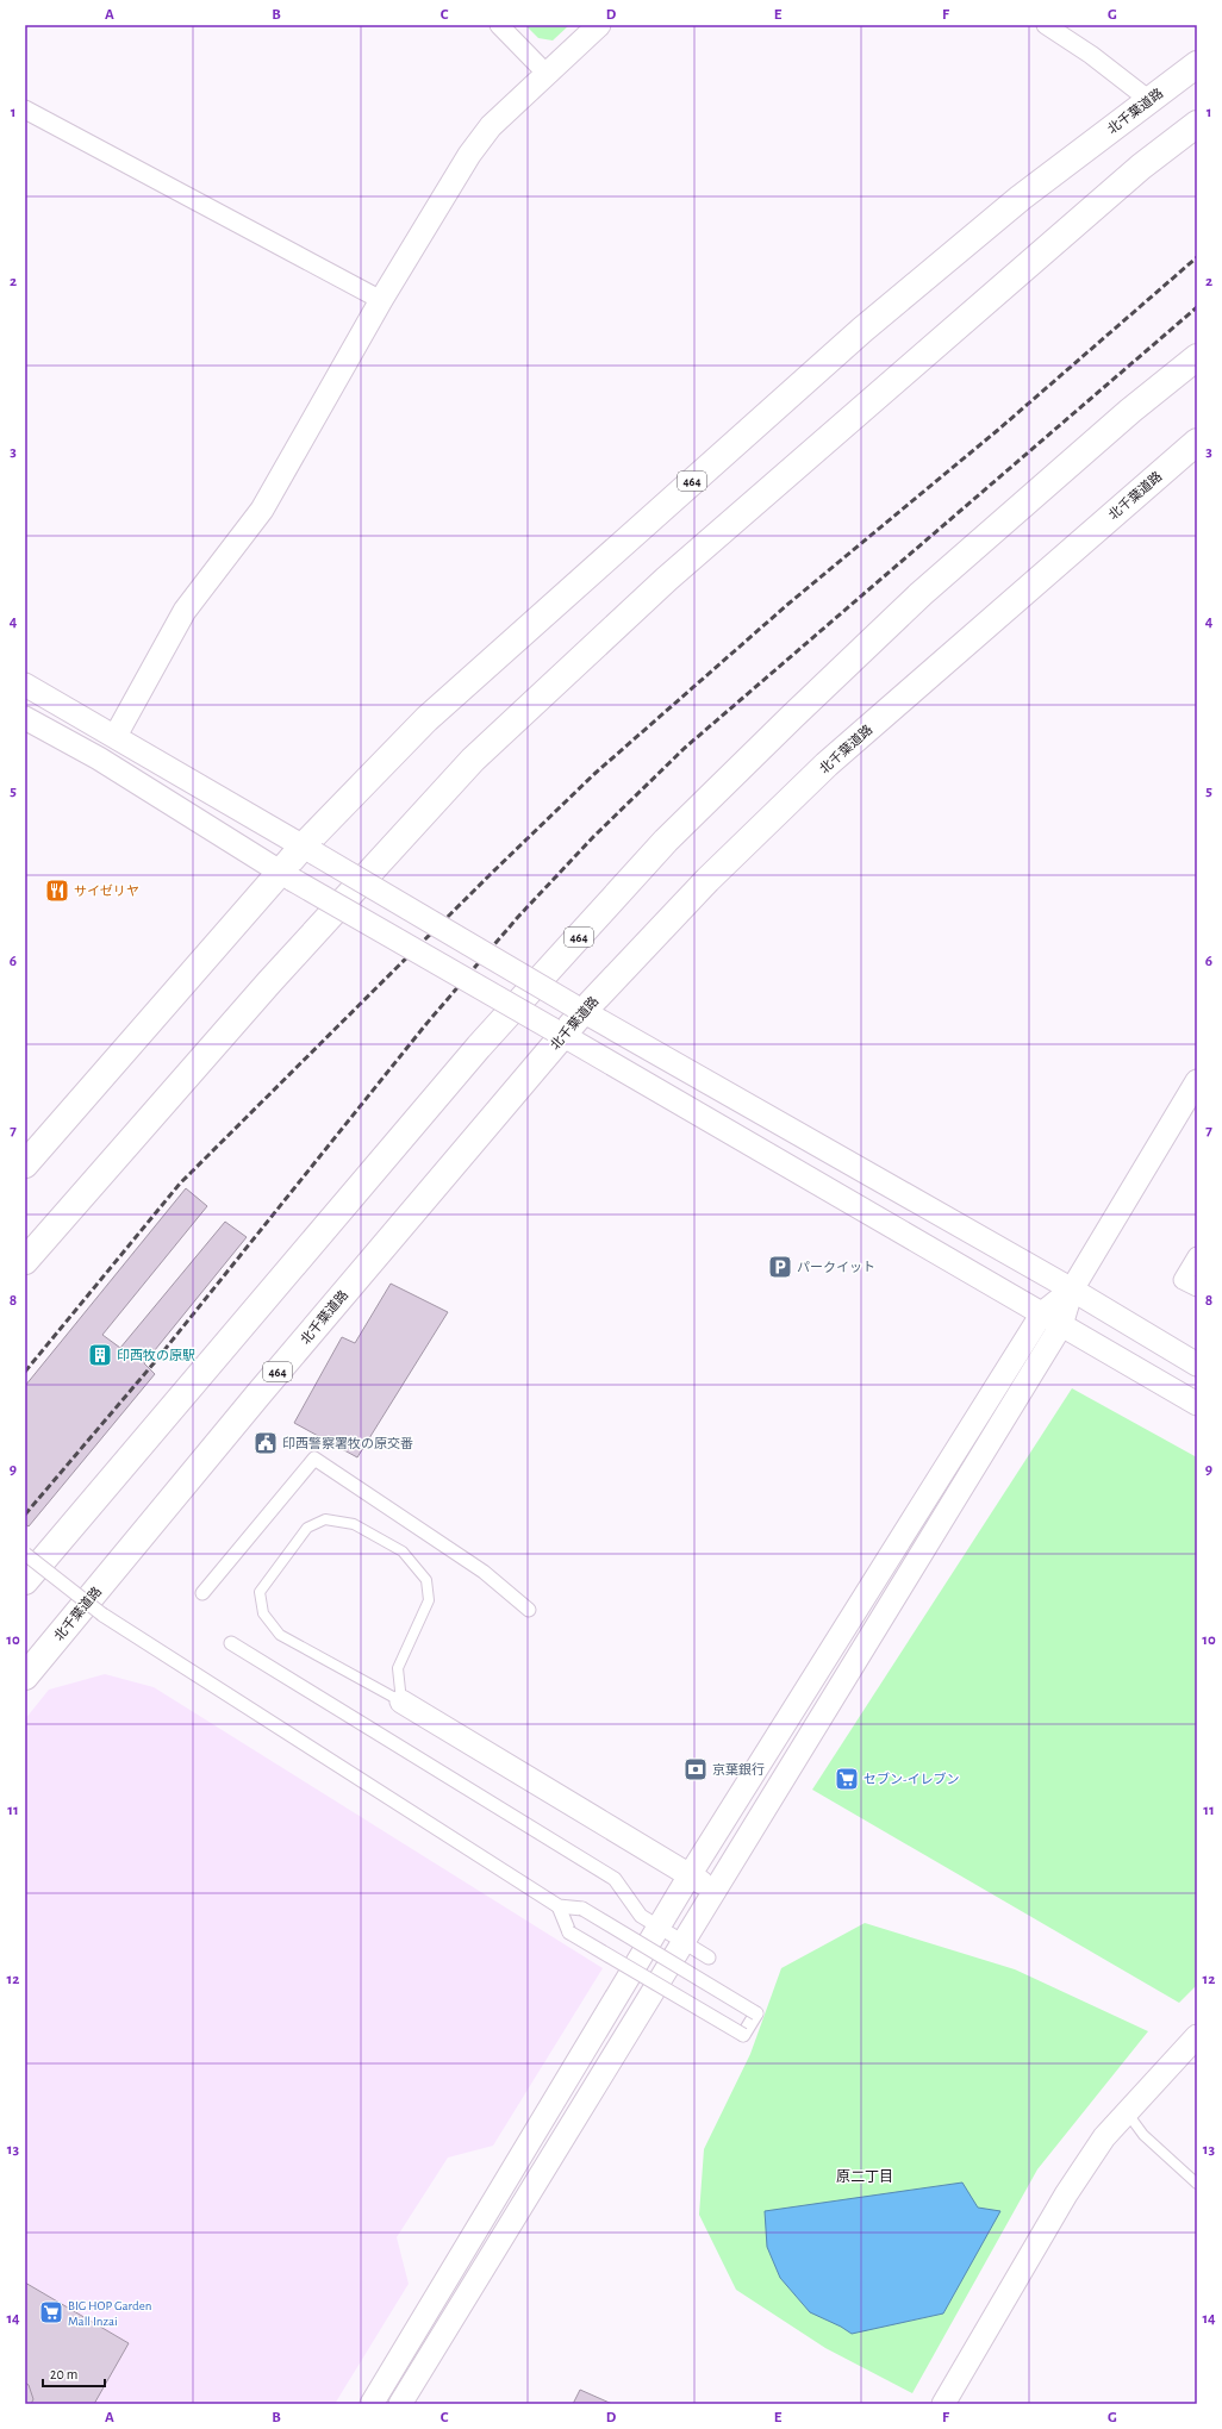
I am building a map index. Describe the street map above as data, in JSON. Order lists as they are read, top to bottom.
{
  "streets": {
    "highway": ["北千葉道路", "464"]
  },
  "districts": ["原二丁目"],
  "places": {
    "restaurant": ["サイゼリヤ"],
    "parking": ["パークイット"],
    "building": ["印西牧の原駅"],
    "public building": ["印西警察署牧の原交番"],
    "bank": ["京葉銀行"],
    "supermarket": ["セブン-イレブン", "BIG HOP Garden Mall Inzai"]
  },
  "scale_bar": "20 m",
  "grid": {
    "columns": [
      "A",
      "B",
      "C",
      "D",
      "E",
      "F",
      "G"
    ],
    "rows": [
      "1",
      "2",
      "3",
      "4",
      "5",
      "6",
      "7",
      "8",
      "9",
      "10",
      "11",
      "12",
      "13",
      "14"
    ]
  }
}
